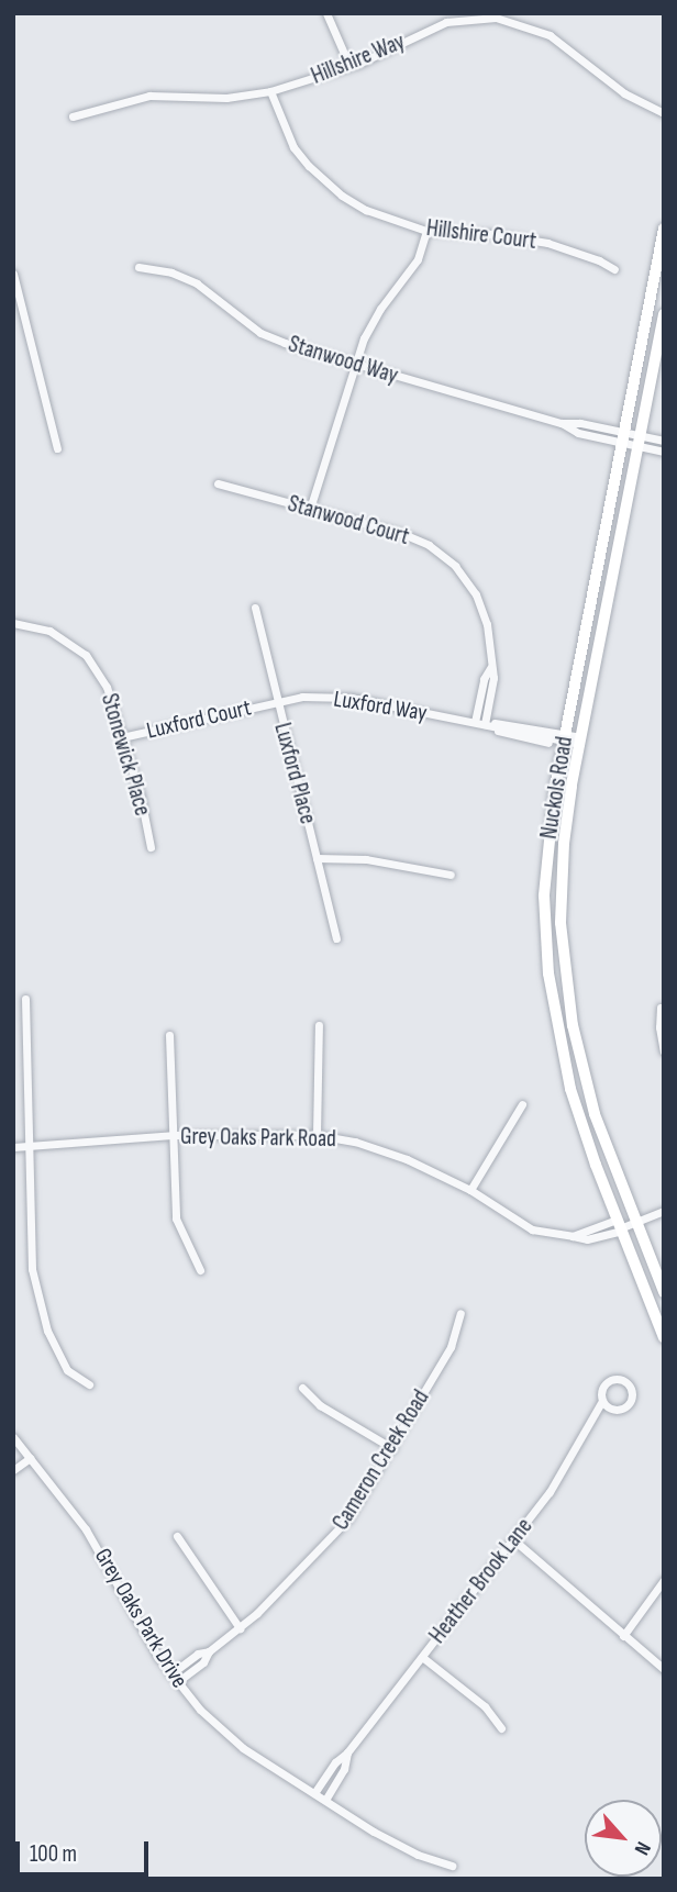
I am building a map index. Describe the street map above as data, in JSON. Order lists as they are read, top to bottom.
{
  "streets": {
    "main road": ["Nuckols Road"],
    "street": [
      "Hillshire Way",
      "Hillshire Court",
      "Stanwood Way",
      "Stanwood Court",
      "Luxford Way",
      "Luxford Court",
      "Stonewick Place",
      "Luxford Place",
      "Grey Oaks Park Road",
      "Cameron Creek Road",
      "Heather Brook Lane",
      "Grey Oaks Park Drive"
    ]
  },
  "crossings": [
    ["Hillshire Way", "Hillshire Court"],
    ["Stanwood Way", "Nuckols Road"],
    ["Stanwood Court", "Luxford Way"],
    ["Luxford Way", "Luxford Court"],
    ["Luxford Way", "Luxford Place"],
    ["Luxford Way", "Nuckols Road"],
    ["Luxford Court", "Stonewick Place"],
    ["Luxford Court", "Luxford Place"],
    ["Nuckols Road", "Grey Oaks Park Road"],
    ["Cameron Creek Road", "Grey Oaks Park Drive"],
    ["Heather Brook Lane", "Grey Oaks Park Drive"]
  ],
  "scale_bar": "100 m",
  "north": "bottom right"
}
